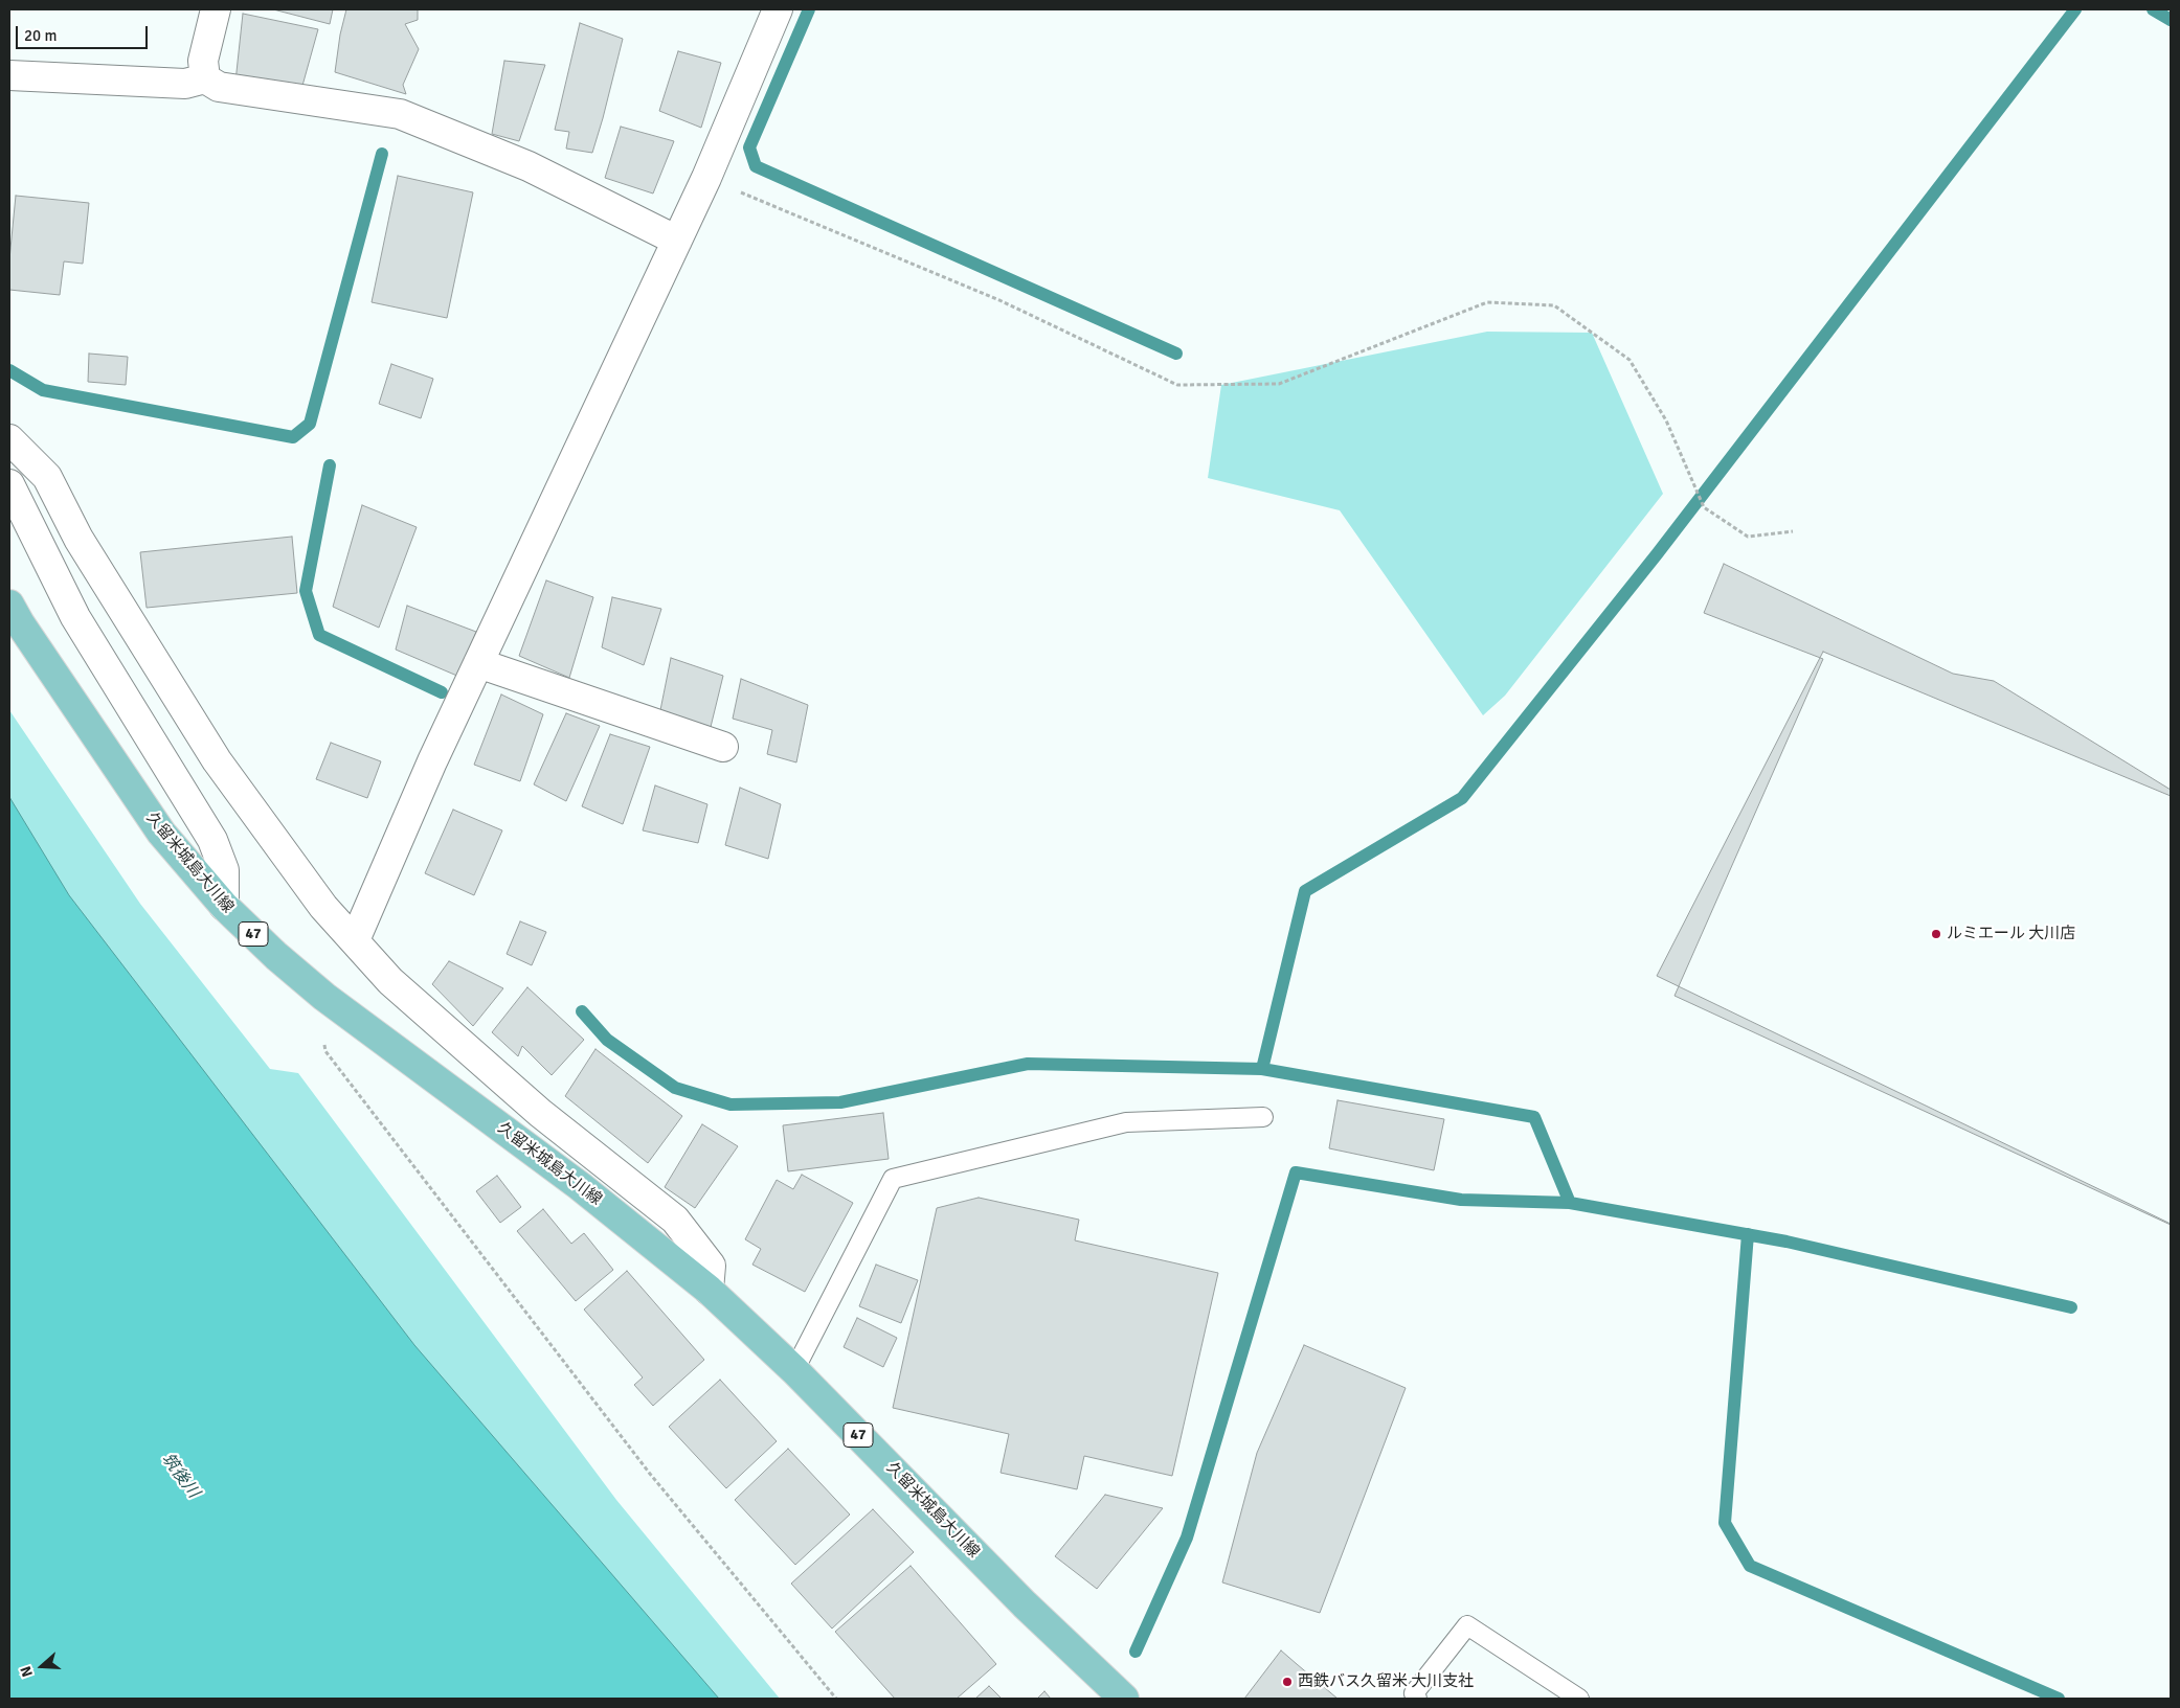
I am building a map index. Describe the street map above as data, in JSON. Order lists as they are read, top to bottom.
{
  "streets": {
    "main road": ["久留米城島大川線", "47"]
  },
  "water": ["筑後川"],
  "places": ["ルミエール 大川店", "西鉄バス久留米 大川支社"],
  "scale_bar": "20 m",
  "north": "left"
}
